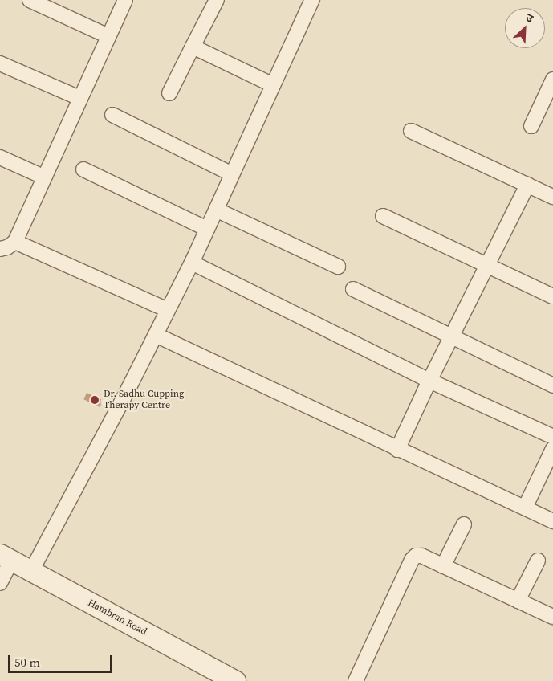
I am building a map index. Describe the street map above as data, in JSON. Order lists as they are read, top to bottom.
{
  "streets": {
    "main road": ["Hambran Road"]
  },
  "places": ["Dr. Sadhu Cupping Therapy Centre"],
  "scale_bar": "50 m",
  "north": "top right"
}
